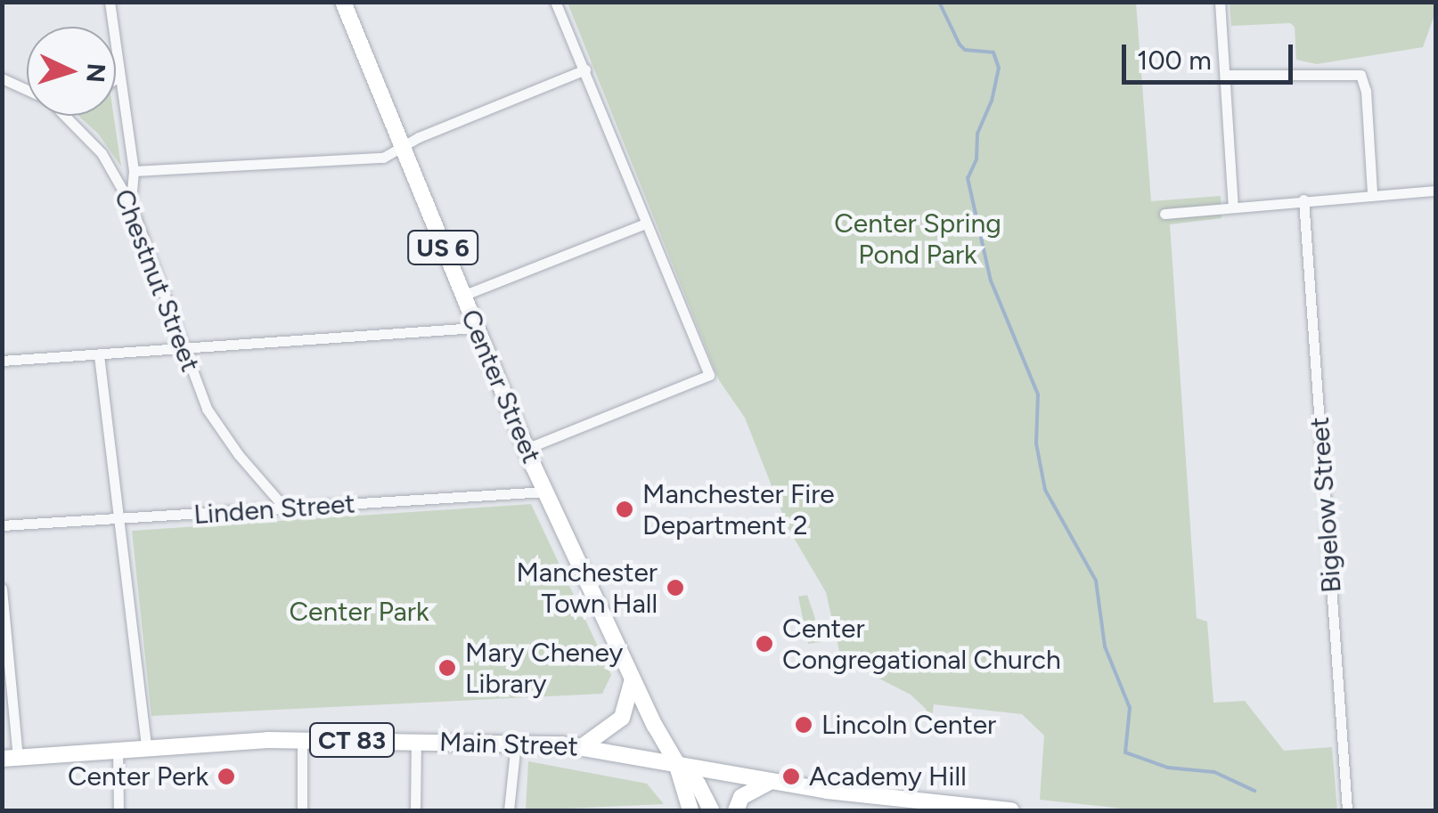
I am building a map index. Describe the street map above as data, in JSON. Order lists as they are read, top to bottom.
{
  "streets": {
    "main road": [
      "US 6",
      "Center Street",
      "CT 83",
      "Main Street"
    ],
    "street": ["Chestnut Street", "Bigelow Street", "Linden Street"]
  },
  "crossings": [
    ["US 6", "Center Street"],
    ["US 6", "Main Street"],
    ["Chestnut Street", "Linden Street"],
    ["Center Street", "Linden Street"],
    ["Center Street", "Main Street"]
  ],
  "parks": ["Center Spring Pond Park", "Center Park"],
  "places": [
    "Manchester Fire Department 2",
    "Manchester Town Hall",
    "Center Congregational Church",
    "Mary Cheney Library",
    "Lincoln Center",
    "Center Perk",
    "Academy Hill"
  ],
  "scale_bar": "100 m",
  "north": "right"
}
